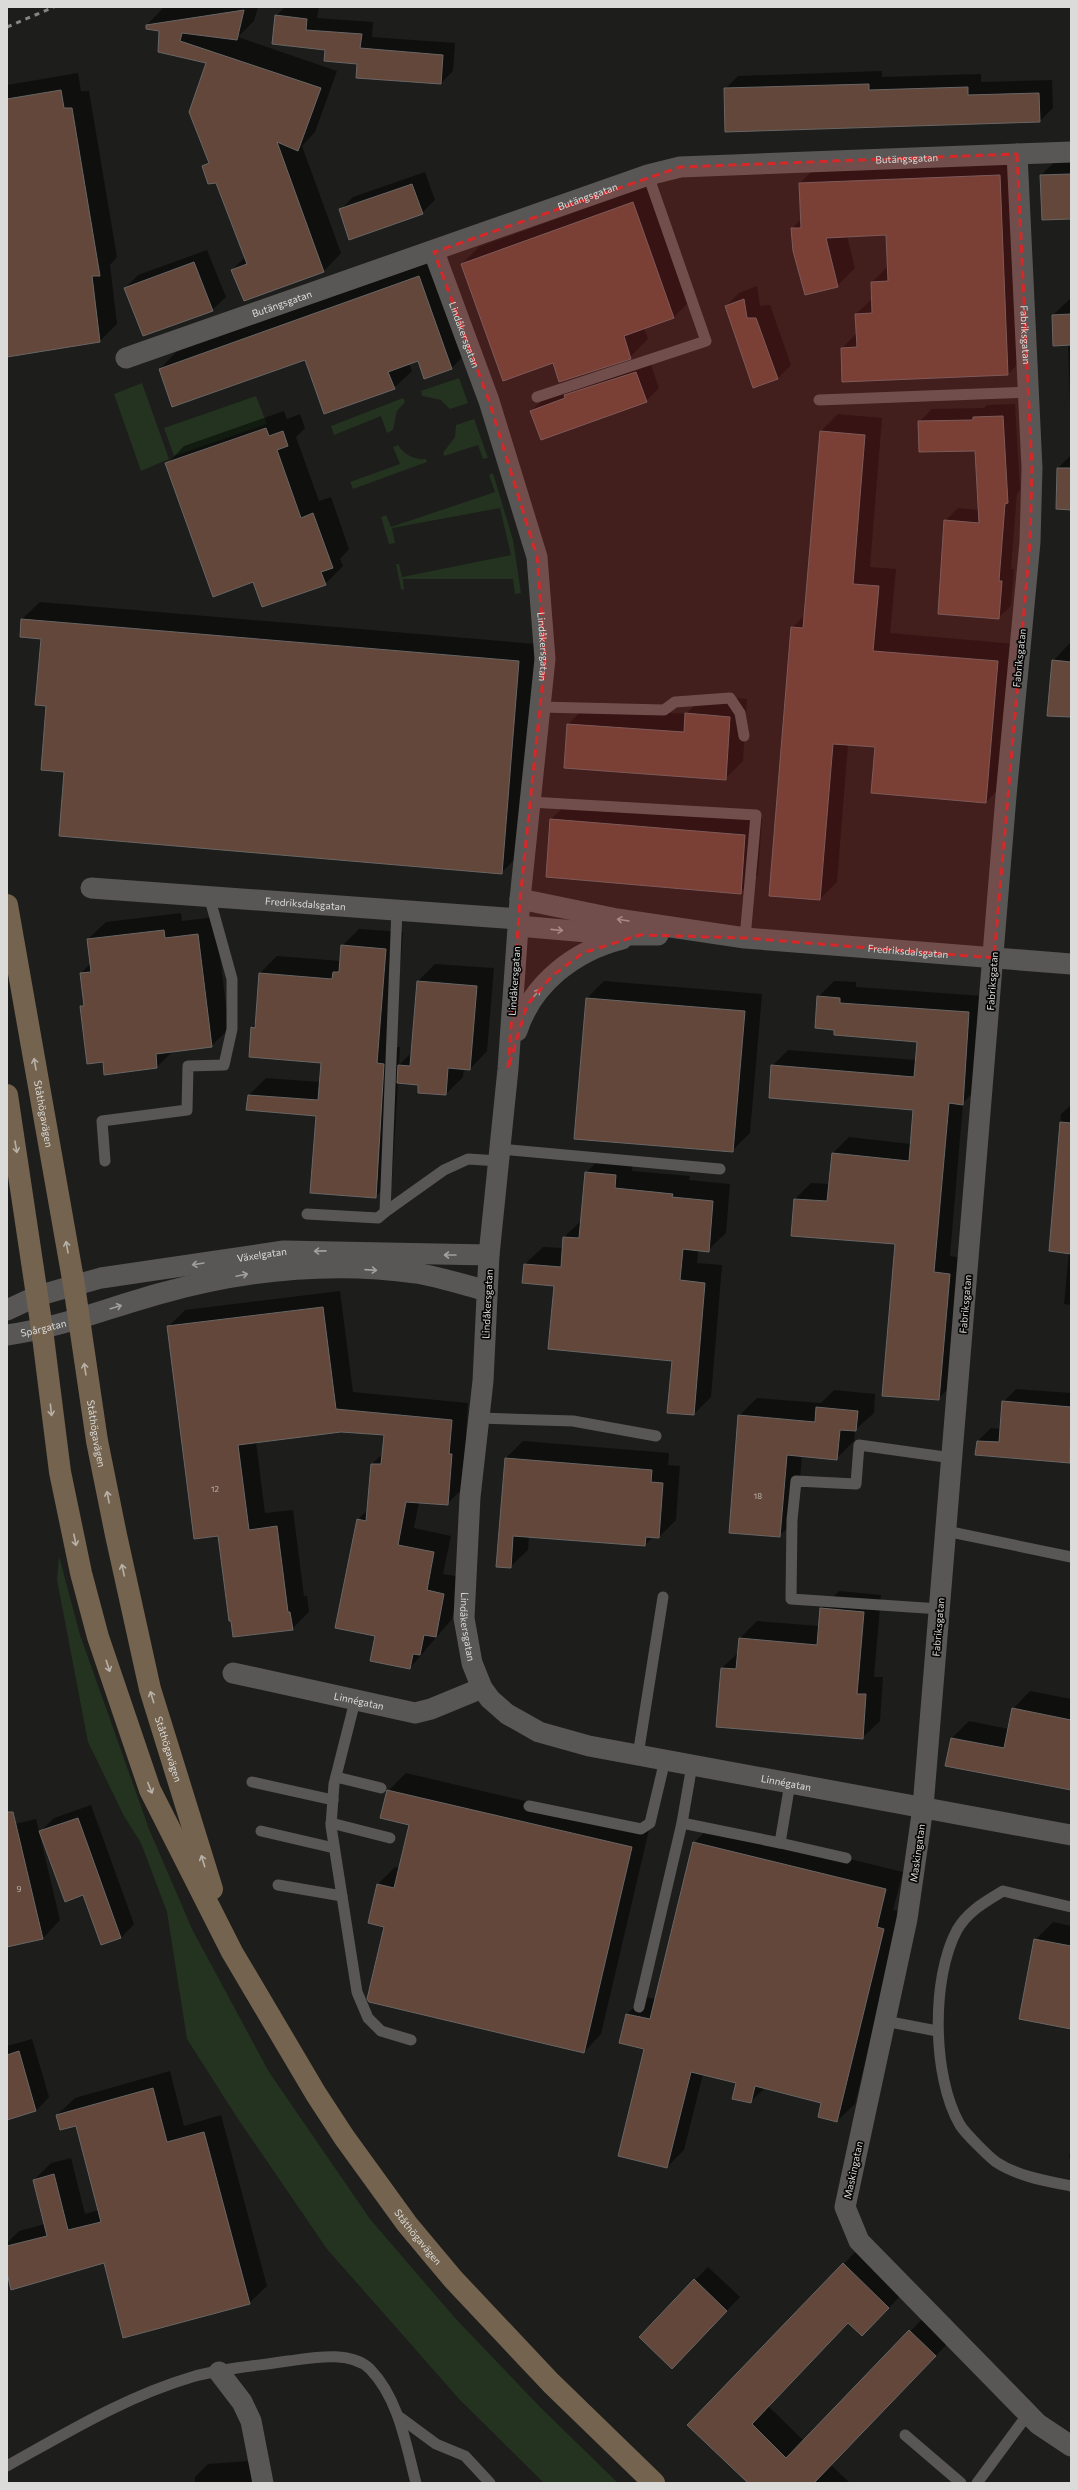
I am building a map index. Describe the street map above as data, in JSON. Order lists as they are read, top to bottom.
{
  "streets": {
    "main road": ["Ståthögavägen"],
    "street": [
      "Butängsgatan",
      "Lindåkersgatan",
      "Fabriksgatan",
      "Fredriksdalsgatan",
      "Växelgatan",
      "Spårgatan",
      "Linnégatan",
      "Maskingatan"
    ]
  },
  "crossings": [
    ["Butängsgatan", "Lindåkersgatan"],
    ["Butängsgatan", "Fabriksgatan"],
    ["Lindåkersgatan", "Fredriksdalsgatan"],
    ["Lindåkersgatan", "Växelgatan"],
    ["Lindåkersgatan", "Linnégatan"],
    ["Fabriksgatan", "Fredriksdalsgatan"],
    ["Fabriksgatan", "Linnégatan"],
    ["Fabriksgatan", "Maskingatan"],
    ["Ståthögavägen", "Växelgatan"],
    ["Ståthögavägen", "Spårgatan"],
    ["Växelgatan", "Spårgatan"],
    ["Linnégatan", "Maskingatan"]
  ],
  "house_numbers": ["12", "18", "9"]
}
